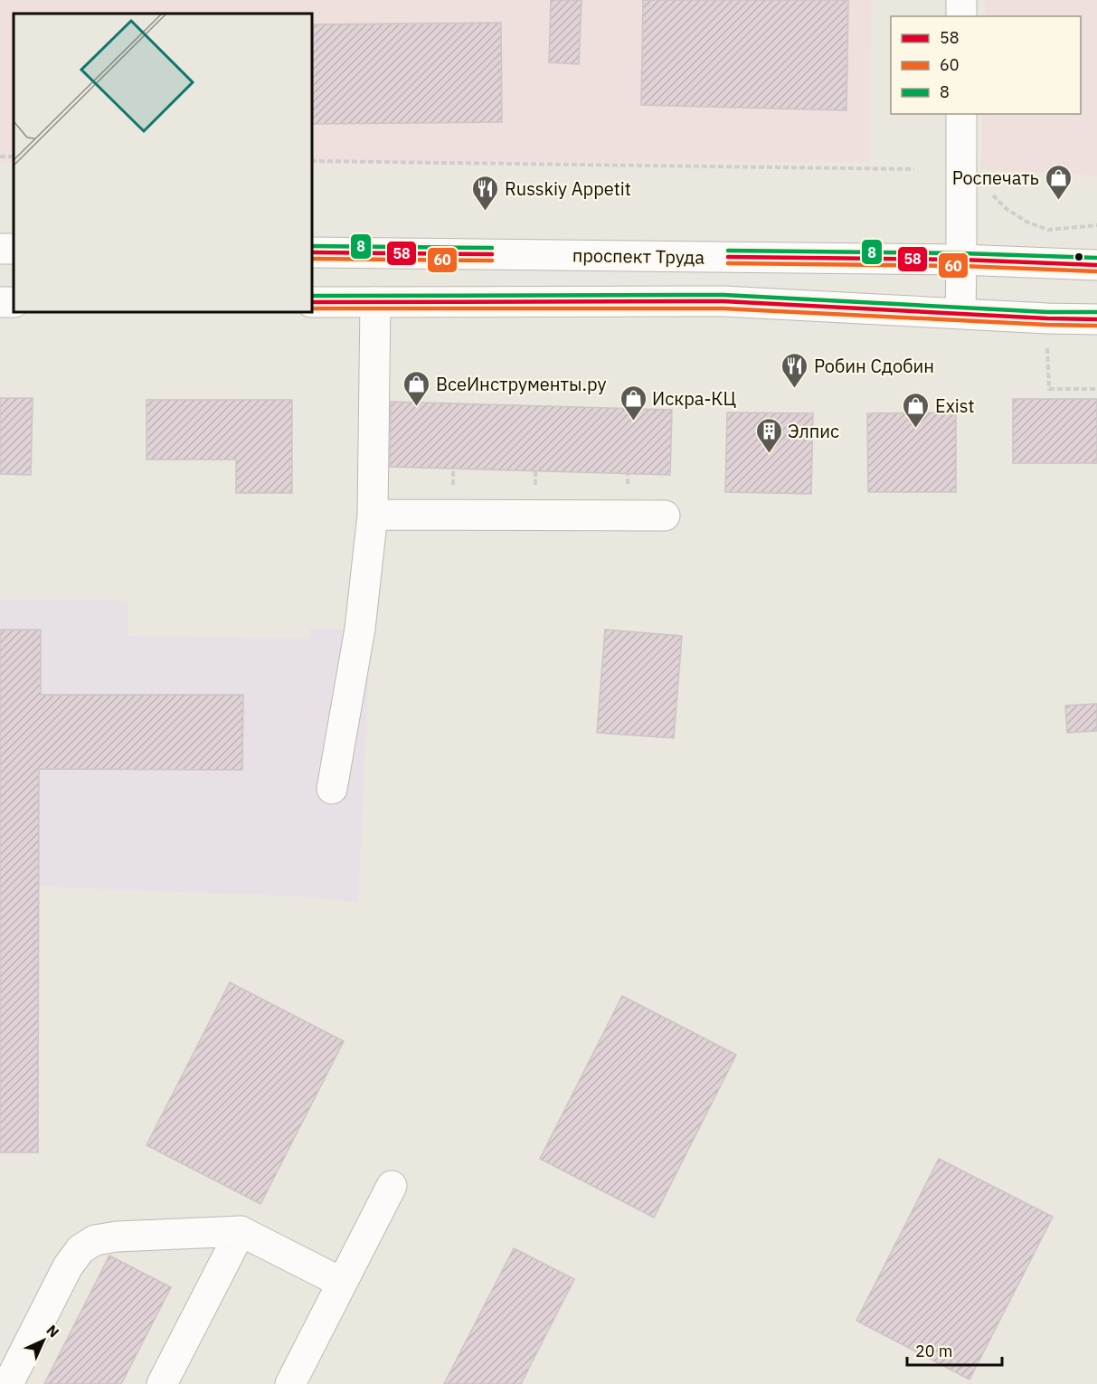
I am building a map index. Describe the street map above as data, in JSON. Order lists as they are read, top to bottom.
{
  "streets": {
    "main road": ["проспект Труда"]
  },
  "places": {
    "shop": [
      "Роспечать",
      "ВсеИнструменты.ру",
      "Искра-КЦ",
      "Exist"
    ],
    "restaurant": ["Russkiy Appetit", "Робин Сдобин"],
    "building": ["Элпис"]
  },
  "lines": ["transit line 8", "transit line 58", "transit line 60"],
  "legend": ["58", "60", "8"],
  "scale_bar": "20 m",
  "north": "top right"
}
